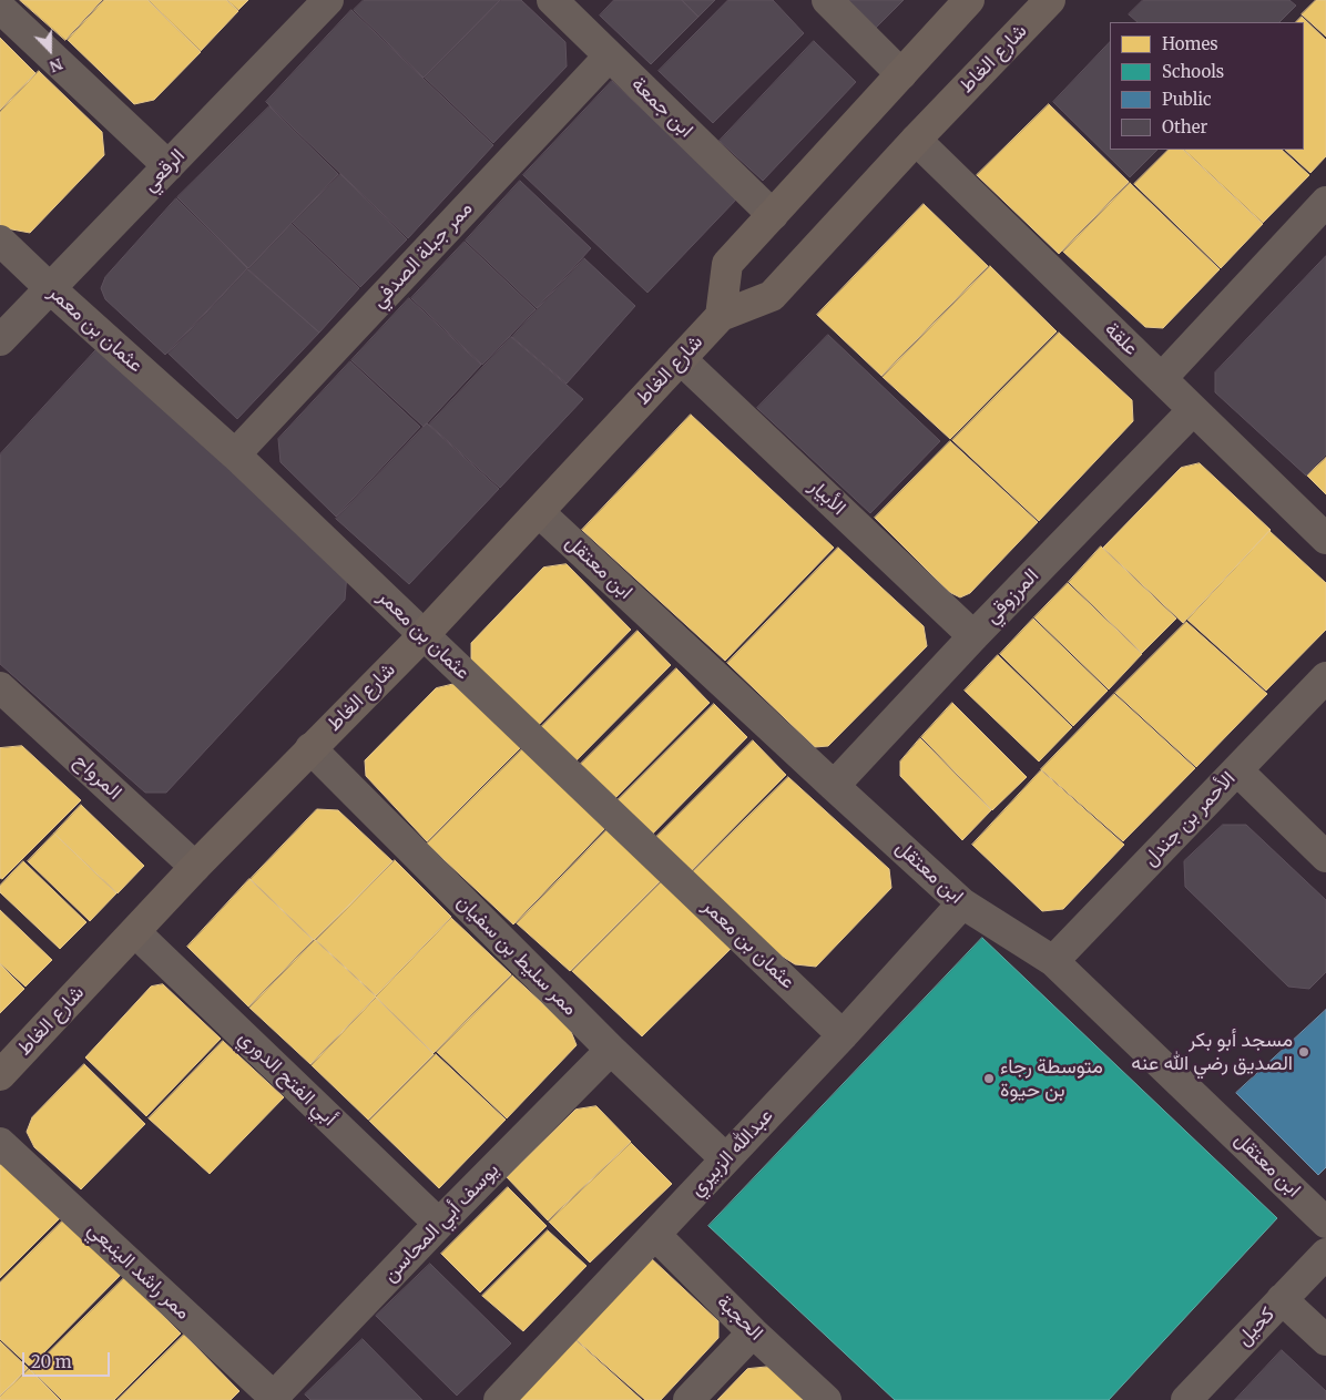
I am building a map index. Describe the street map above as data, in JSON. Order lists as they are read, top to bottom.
{
  "streets": {
    "street": [
      "شارع الغاط",
      "ابن جمعة",
      "الرقعي",
      "ممر جبلة الصدفي",
      "عثمان بن معمر",
      "علقة",
      "الأبيار",
      "ابن معتقل",
      "المرزوقي",
      "المرواح",
      "الأحمر بن جندل",
      "ممر سليط بن سفيان",
      "أبي الفتح الدوري",
      "عبدالله الزبيري",
      "يوسف أبي المحاسن",
      "ممر راشد الينبعي",
      "الحجبة",
      "كحيل"
    ]
  },
  "crossings": [
    ["شارع الغاط", "عثمان بن معمر"],
    ["شارع الغاط", "علقة"],
    ["شارع الغاط", "الأبيار"],
    ["شارع الغاط", "ابن معتقل"],
    ["شارع الغاط", "المرواح"],
    ["شارع الغاط", "ممر سليط بن سفيان"],
    ["شارع الغاط", "أبي الفتح الدوري"],
    ["ابن جمعة", "ممر جبلة الصدفي"],
    ["الرقعي", "عثمان بن معمر"],
    ["ممر جبلة الصدفي", "عثمان بن معمر"],
    ["عثمان بن معمر", "عبدالله الزبيري"],
    ["علقة", "المرزوقي"],
    ["الأبيار", "المرزوقي"],
    ["ابن معتقل", "المرزوقي"],
    ["ابن معتقل", "الأحمر بن جندل"],
    ["ابن معتقل", "عبدالله الزبيري"],
    ["ممر سليط بن سفيان", "عبدالله الزبيري"],
    ["ممر سليط بن سفيان", "يوسف أبي المحاسن"],
    ["أبي الفتح الدوري", "يوسف أبي المحاسن"],
    ["عبدالله الزبيري", "الحجبة"],
    ["يوسف أبي المحاسن", "ممر راشد الينبعي"]
  ],
  "places": ["مسجد أبو بكر الصديق رضي الله عنه", "متوسطة رجاء بن حيوة"],
  "legend": [
    "Homes",
    "Schools",
    "Public",
    "Other"
  ],
  "scale_bar": "20 m",
  "north": "bottom"
}
